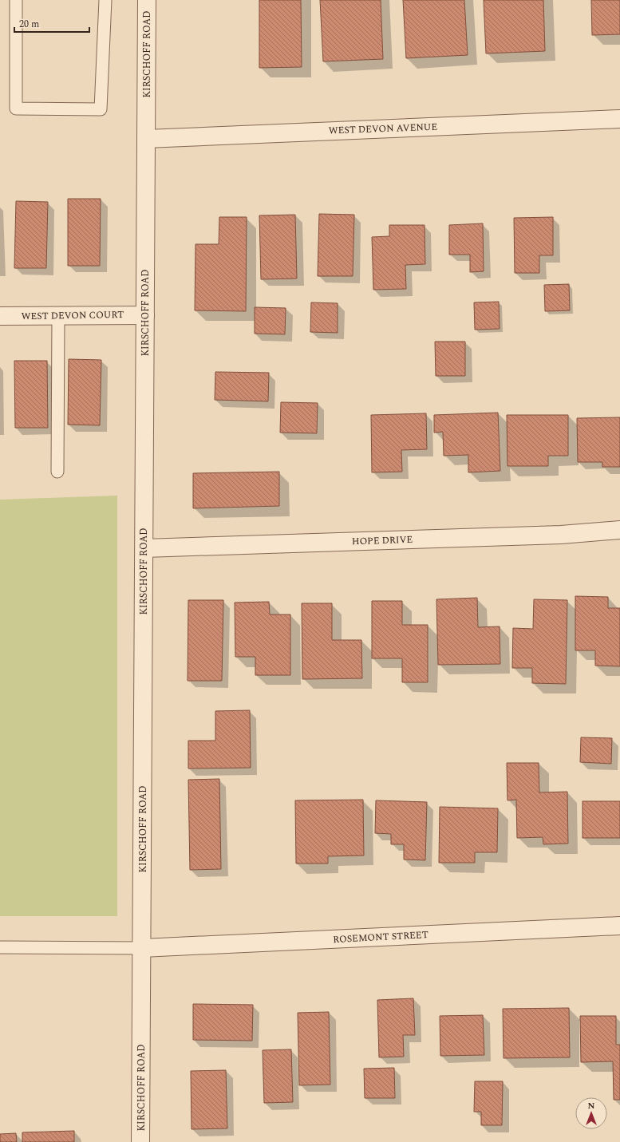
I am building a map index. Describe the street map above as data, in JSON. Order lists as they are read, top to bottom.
{
  "streets": {
    "street": [
      "KIRSCHOFF ROAD",
      "WEST DEVON AVENUE",
      "WEST DEVON COURT",
      "HOPE DRIVE",
      "ROSEMONT STREET"
    ]
  },
  "crossings": [
    ["KIRSCHOFF ROAD", "WEST DEVON AVENUE"],
    ["KIRSCHOFF ROAD", "WEST DEVON COURT"],
    ["KIRSCHOFF ROAD", "HOPE DRIVE"],
    ["KIRSCHOFF ROAD", "ROSEMONT STREET"]
  ],
  "scale_bar": "20 m",
  "north": "top"
}
